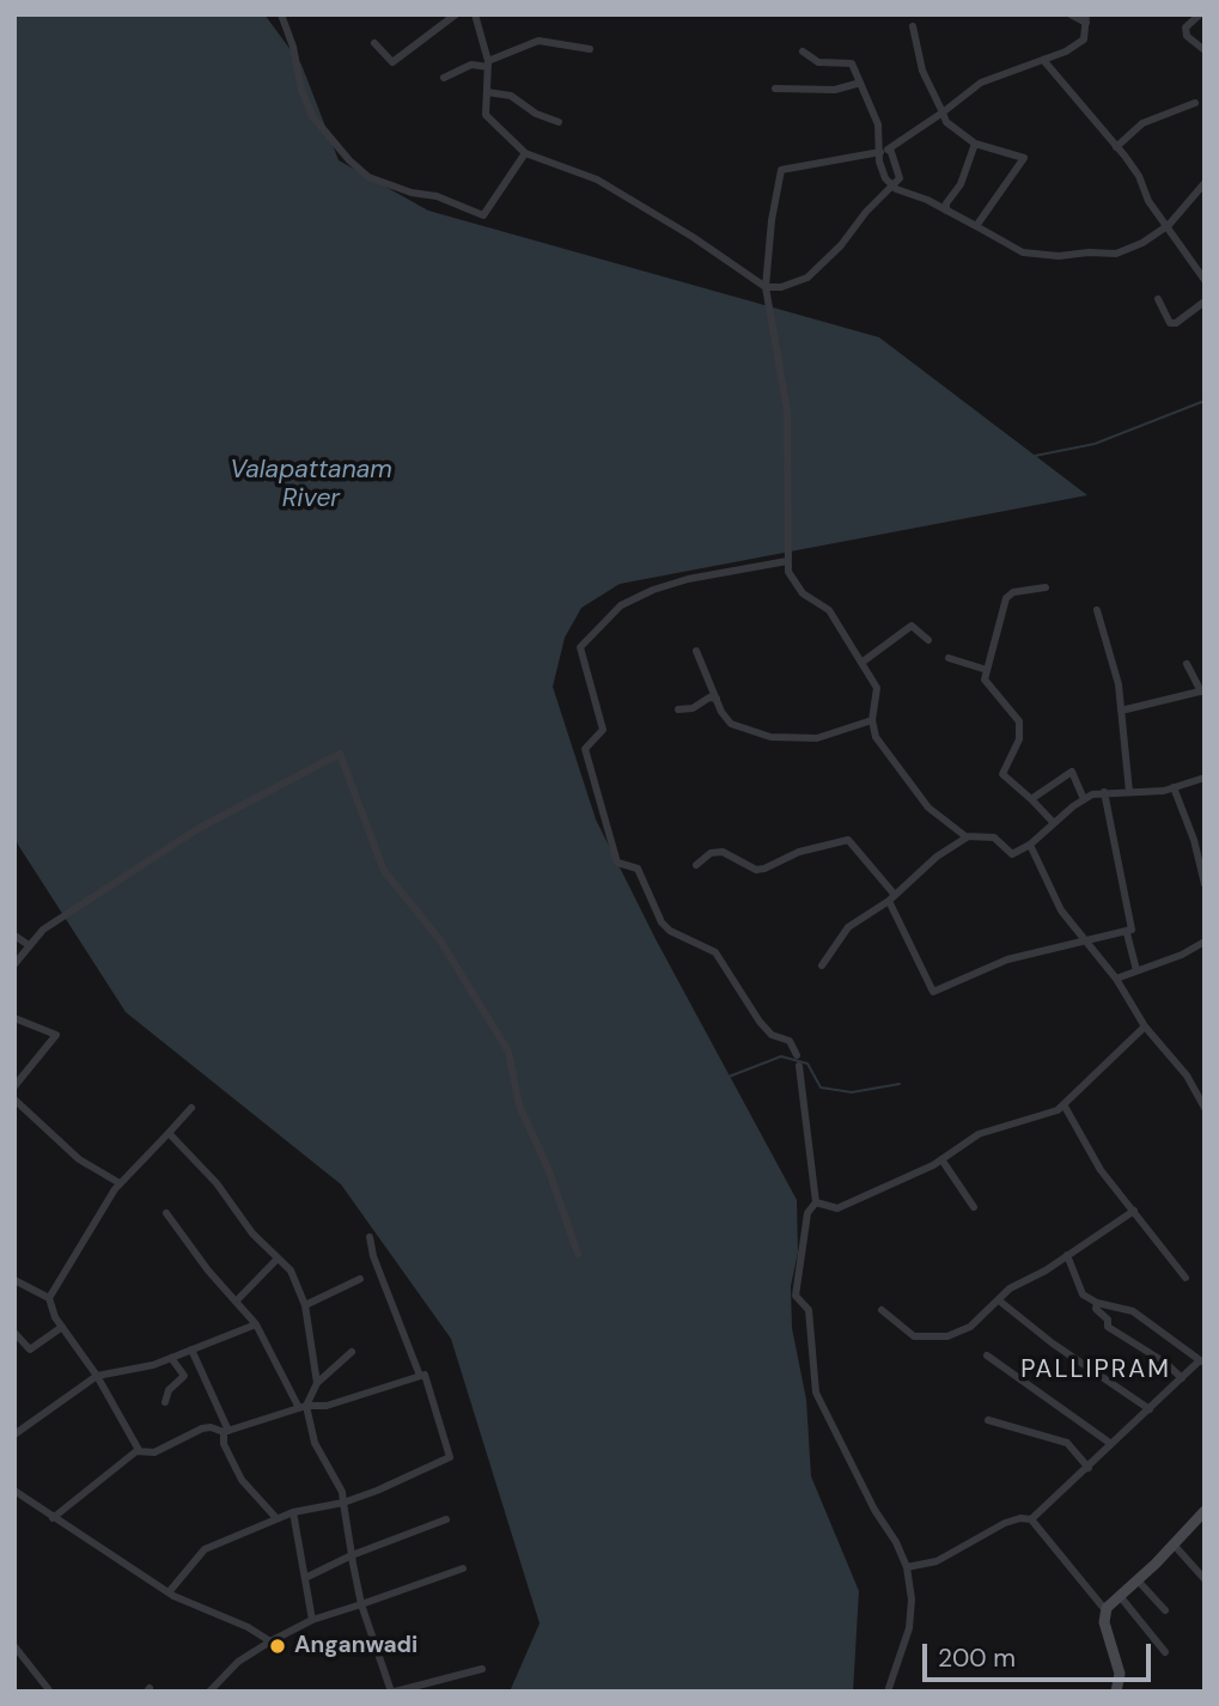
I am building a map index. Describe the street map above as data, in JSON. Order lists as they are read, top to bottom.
{
  "districts": ["PALLIPRAM"],
  "water": ["Valapattanam River"],
  "places": ["Anganwadi"],
  "scale_bar": "200 m"
}
